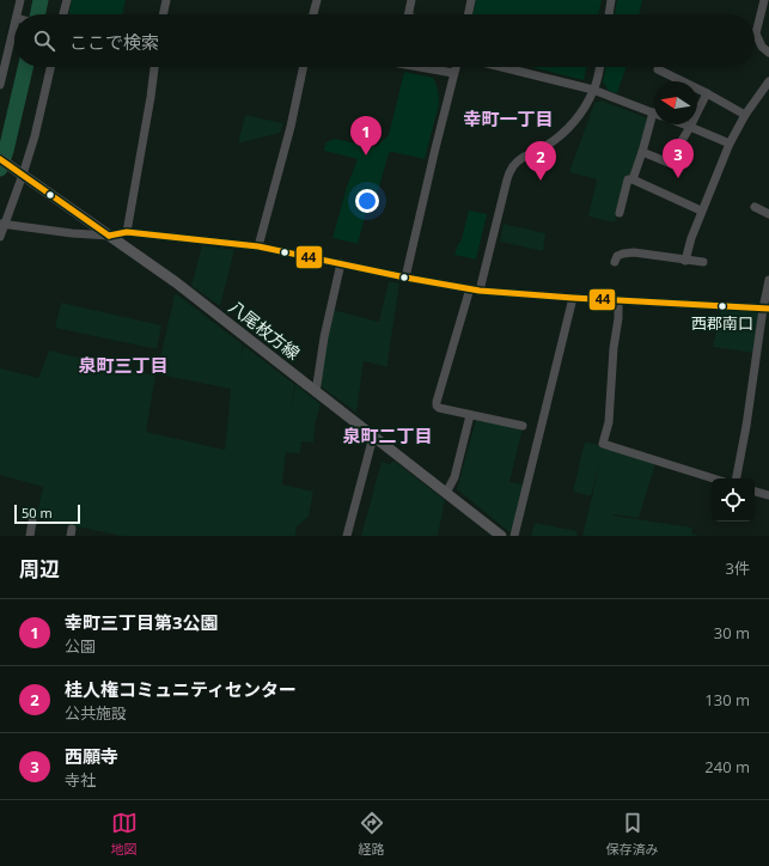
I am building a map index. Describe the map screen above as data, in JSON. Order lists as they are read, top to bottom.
{
  "streets": {
    "main road": ["八尾枚方線"]
  },
  "districts": ["幸町一丁目", "泉町三丁目", "泉町二丁目"],
  "places": ["西郡南口"],
  "lines": ["transit line 44"],
  "scale_bar": "50 m",
  "north": "left",
  "page": {
    "search": "ここで検索",
    "pins": ["1", "3", "2"],
    "scale": "50 m",
    "heading": ["周辺", "3件"],
    "list": [
      {
        "mark": "1",
        "name": "幸町三丁目第3公園",
        "note": "公園",
        "value": "30 m"
      },
      {
        "mark": "2",
        "name": "桂人権コミュニティセンター",
        "note": "公共施設",
        "value": "130 m"
      },
      {
        "mark": "3",
        "name": "西願寺",
        "note": "寺社",
        "value": "240 m"
      }
    ],
    "nav": ["地図", "経路", "保存済み"]
  }
}
